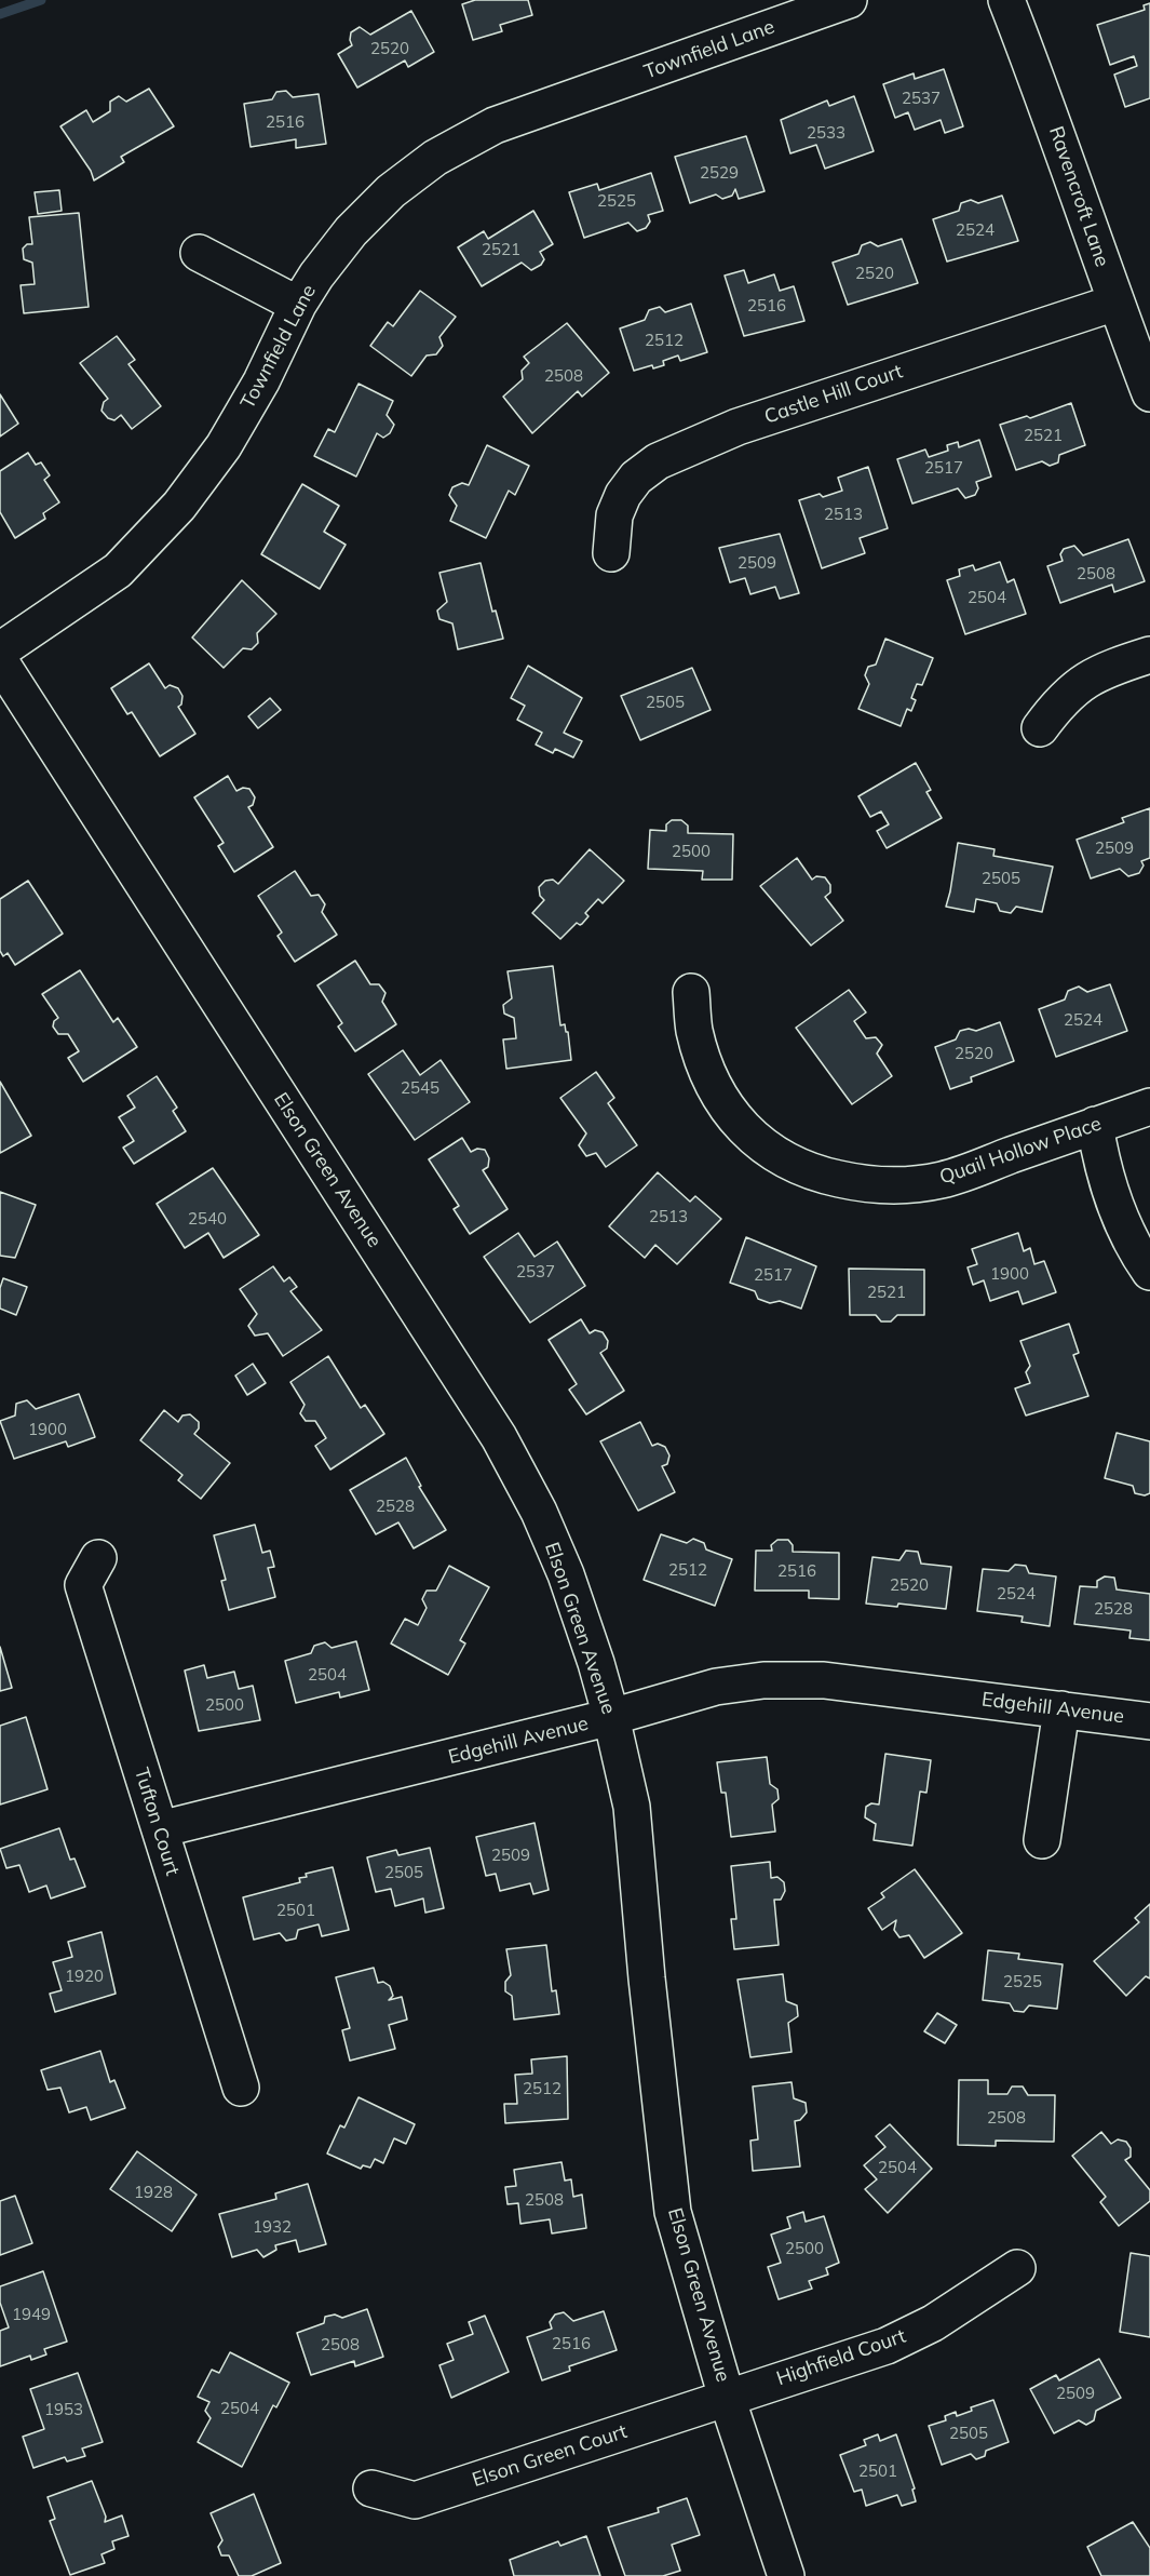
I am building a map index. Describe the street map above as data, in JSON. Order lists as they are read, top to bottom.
{
  "streets": {
    "street": [
      "Townfield Lane",
      "Ravencroft Lane",
      "Castle Hill Court",
      "Quail Hollow Place",
      "Elson Green Avenue",
      "Edgehill Avenue",
      "Tufton Court",
      "Highfield Court",
      "Elson Green Court"
    ]
  },
  "crossings": [
    ["Ravencroft Lane", "Castle Hill Court"],
    ["Elson Green Avenue", "Edgehill Avenue"],
    ["Elson Green Avenue", "Highfield Court"],
    ["Elson Green Avenue", "Elson Green Court"],
    ["Edgehill Avenue", "Tufton Court"],
    ["Highfield Court", "Elson Green Court"]
  ],
  "house_numbers": [
    "2520",
    "2537",
    "2516",
    "2533",
    "2529",
    "2525",
    "2524",
    "2521",
    "2520",
    "2516",
    "2512",
    "2508",
    "2521",
    "2517",
    "2513",
    "2509",
    "2508",
    "2504",
    "2505",
    "2509",
    "2500",
    "2505",
    "2524",
    "2520",
    "2545",
    "2513",
    "2540",
    "2537",
    "1900",
    "2517",
    "2521",
    "1900",
    "2528",
    "2512",
    "2516",
    "2520",
    "2524",
    "2528",
    "2504",
    "2500",
    "2509",
    "2505",
    "2501",
    "1920",
    "2525",
    "2512",
    "2508",
    "2504",
    "1928",
    "2508",
    "1932",
    "2500",
    "1949",
    "2516",
    "2508",
    "2509",
    "2504",
    "1953",
    "2505",
    "2501"
  ]
}
